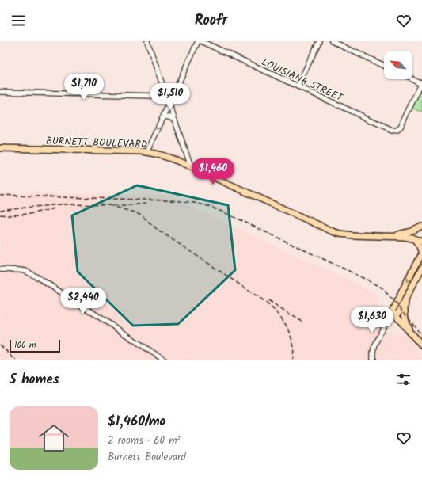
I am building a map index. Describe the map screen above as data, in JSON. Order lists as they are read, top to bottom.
{
  "streets": {
    "main road": ["BURNETT BOULEVARD"],
    "street": ["LOUISIANA STREET"]
  },
  "scale_bar": "100 m",
  "north": "top left",
  "page": {
    "header": "Roofr",
    "price": [
      "$1,710",
      "$1,510",
      "$1,460",
      "$2,440",
      "$1,630"
    ],
    "scale": "100 m",
    "heading": "5 homes",
    "list": [
      {
        "name": "$1,460/mo",
        "note": "2 rooms · 60 m² · Burnett Boulevard"
      }
    ]
  }
}
